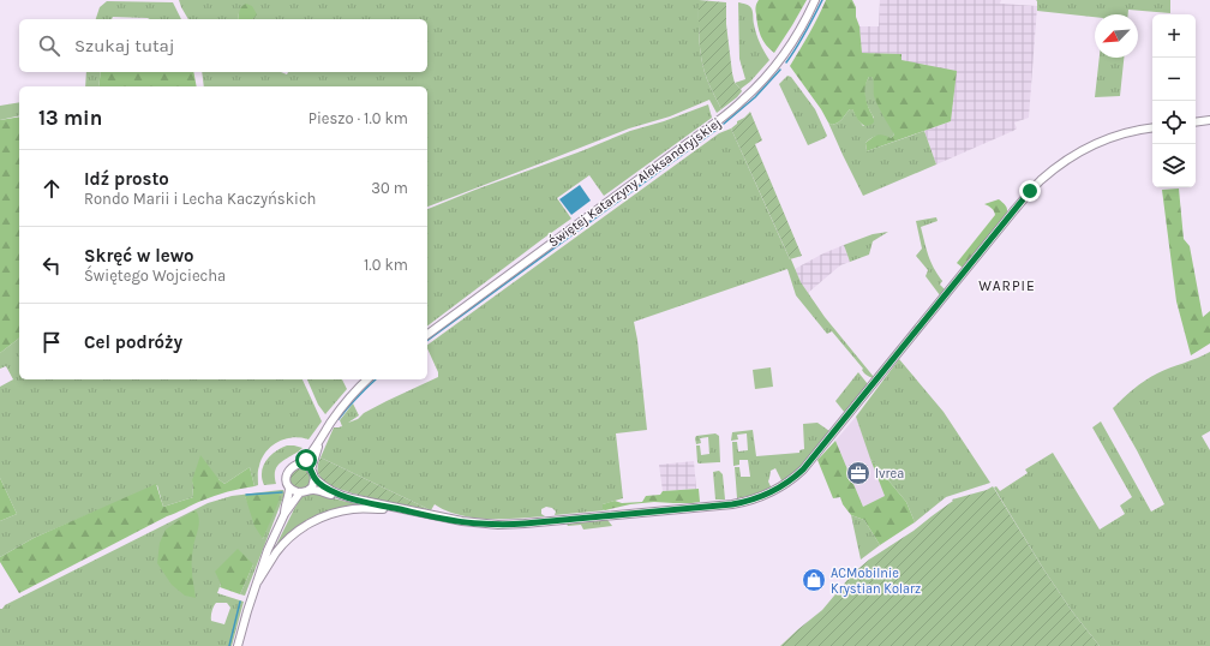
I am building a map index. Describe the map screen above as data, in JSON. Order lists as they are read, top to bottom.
{
  "streets": {
    "street": ["Świętej Katarzyny Aleksandryjskiej"]
  },
  "districts": ["WARPIE"],
  "places": {
    "office": ["Ivrea"],
    "shop": ["ACMobilnie Krystian Kolarz"]
  },
  "north": "bottom left",
  "page": {
    "map_buttons": ["+", "−"],
    "search": "Szukaj tutaj",
    "heading": ["13 min", "Pieszo · 1.0 km"],
    "list": [
      ["Idź prosto", "Rondo Marii i Lecha Kaczyńskich", "30 m"],
      ["Skręć w lewo", "Świętego Wojciecha", "1.0 km"],
      "Cel podróży"
    ]
  }
}
